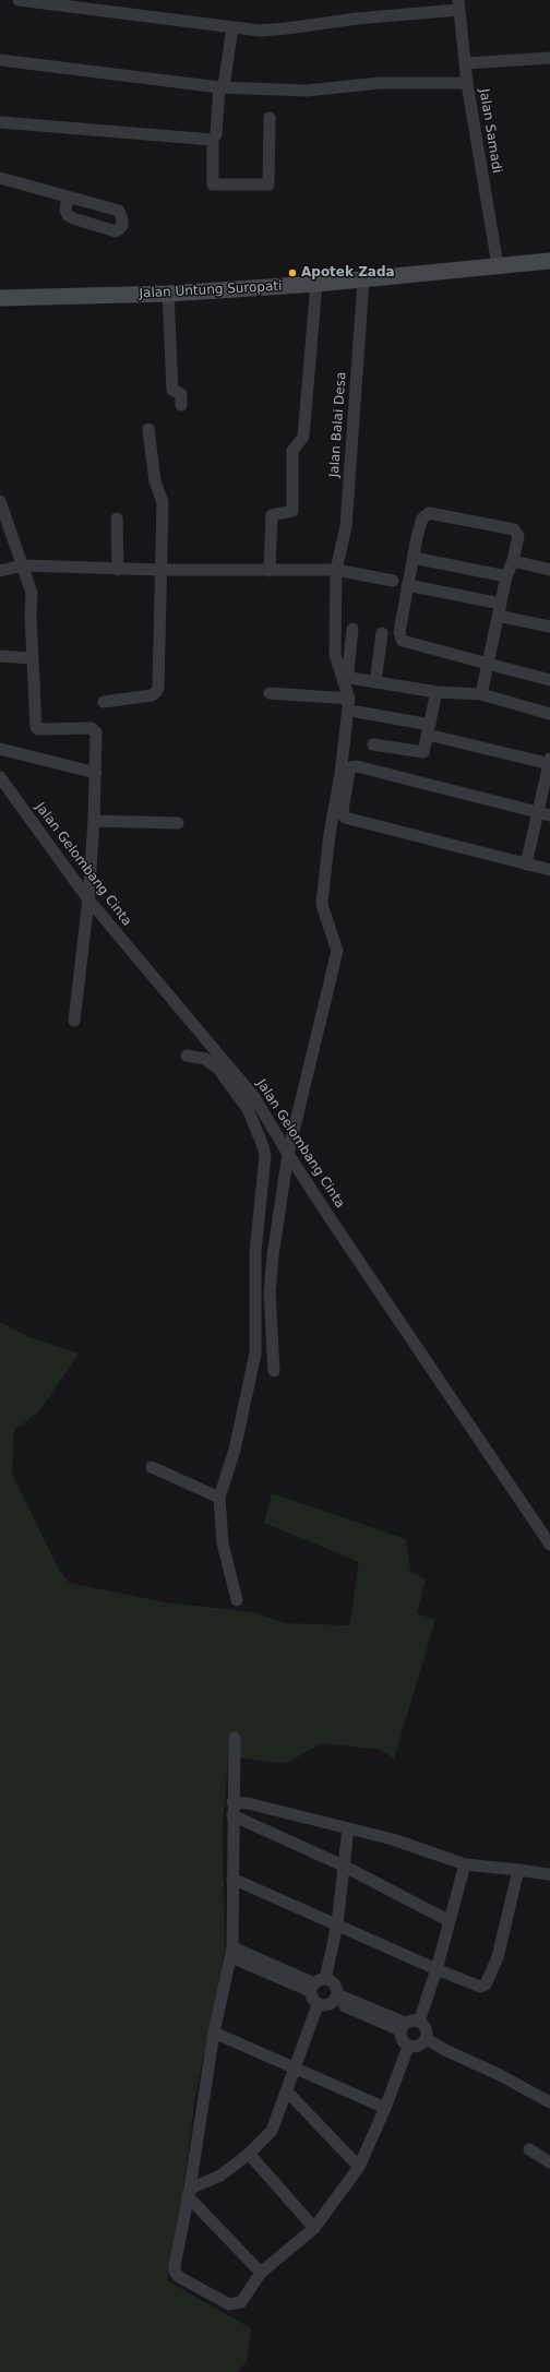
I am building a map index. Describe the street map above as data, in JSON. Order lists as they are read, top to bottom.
{
  "streets": {
    "main road": ["Jalan Untung Suropati"],
    "street": ["Jalan Samadi", "Jalan Balai Desa", "Jalan Gelombang Cinta"]
  },
  "crossings": [
    ["Jalan Samadi", "Jalan Untung Suropati"],
    ["Jalan Untung Suropati", "Jalan Balai Desa"]
  ],
  "places": ["Apotek Zada"]
}
